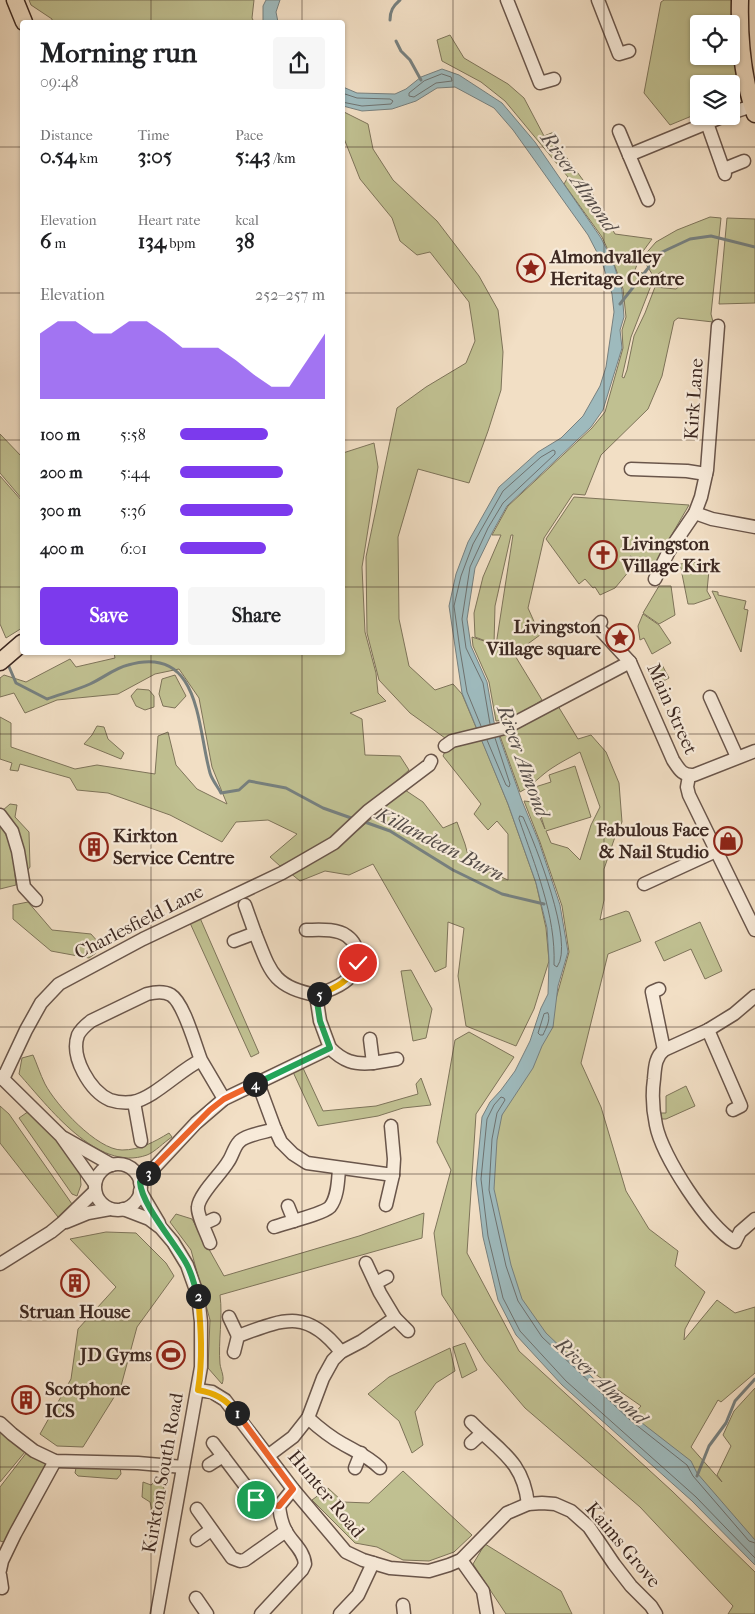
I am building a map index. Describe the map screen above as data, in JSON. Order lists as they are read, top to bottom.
{
  "streets": {
    "street": [
      "Kirk Lane",
      "Main Street",
      "Charlesfield Lane",
      "Kirkton South Road",
      "Hunter Road",
      "Kaims Grove"
    ]
  },
  "crossings": [
    ["Kirkton South Road", "Hunter Road"],
    ["Hunter Road", "Kaims Grove"]
  ],
  "water": ["River Almond", "Killandean Burn"],
  "places": {
    "place": ["Almondvalley Heritage Centre", "Livingston Village square"],
    "church": ["Livingston Village Kirk"],
    "shop": ["Fabulous Face & Nail Studio"],
    "building": ["Kirkton Service Centre", "Struan House", "Scotphone ICS"],
    "sports": ["JD Gyms"]
  },
  "page": {
    "heading": ["Morning run", "09:48"],
    "stats": [
      ["Distance", "0.54 km"],
      ["Time", "3:05"],
      ["Pace", "5:43 /km"],
      ["Elevation", "6 m"],
      ["Heart rate", "134 bpm"],
      ["kcal", "38"]
    ],
    "chart": ["Elevation", "252–257 m"],
    "list": [
      {
        "name": "100 m",
        "note": "5:58"
      },
      {
        "name": "200 m",
        "note": "5:44"
      },
      {
        "name": "300 m",
        "note": "5:36"
      },
      {
        "name": "400 m",
        "note": "6:01"
      }
    ],
    "buttons": ["Save", "Share"],
    "pins": [
      "5",
      "4",
      "3",
      "2",
      "1"
    ]
  }
}
